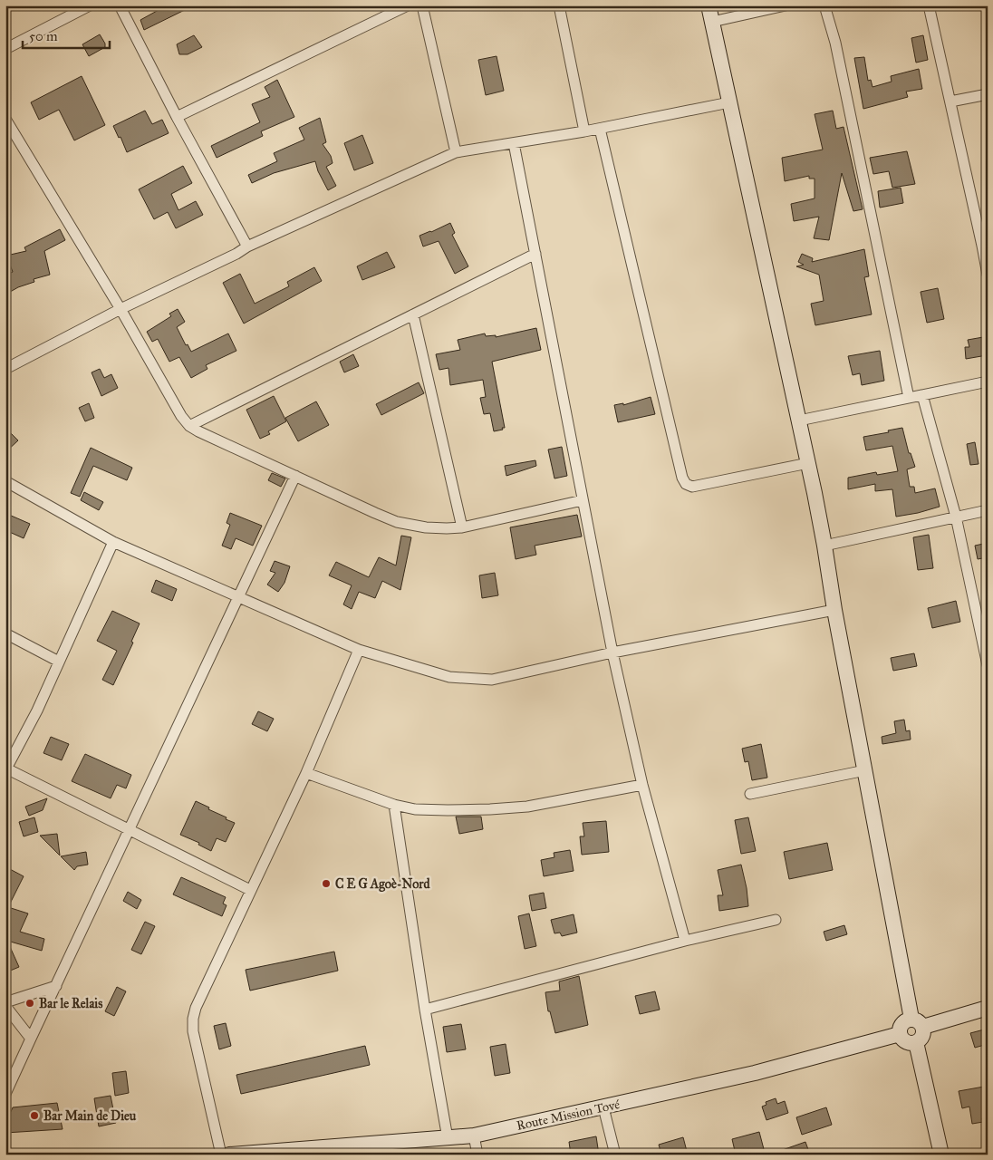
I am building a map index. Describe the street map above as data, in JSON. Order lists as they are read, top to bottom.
{
  "streets": {
    "street": ["Route Mission Tové"]
  },
  "places": ["C E G Agoè-Nord", "Bar le Relais", "Bar Main de Dieu"],
  "scale_bar": "50 m"
}
